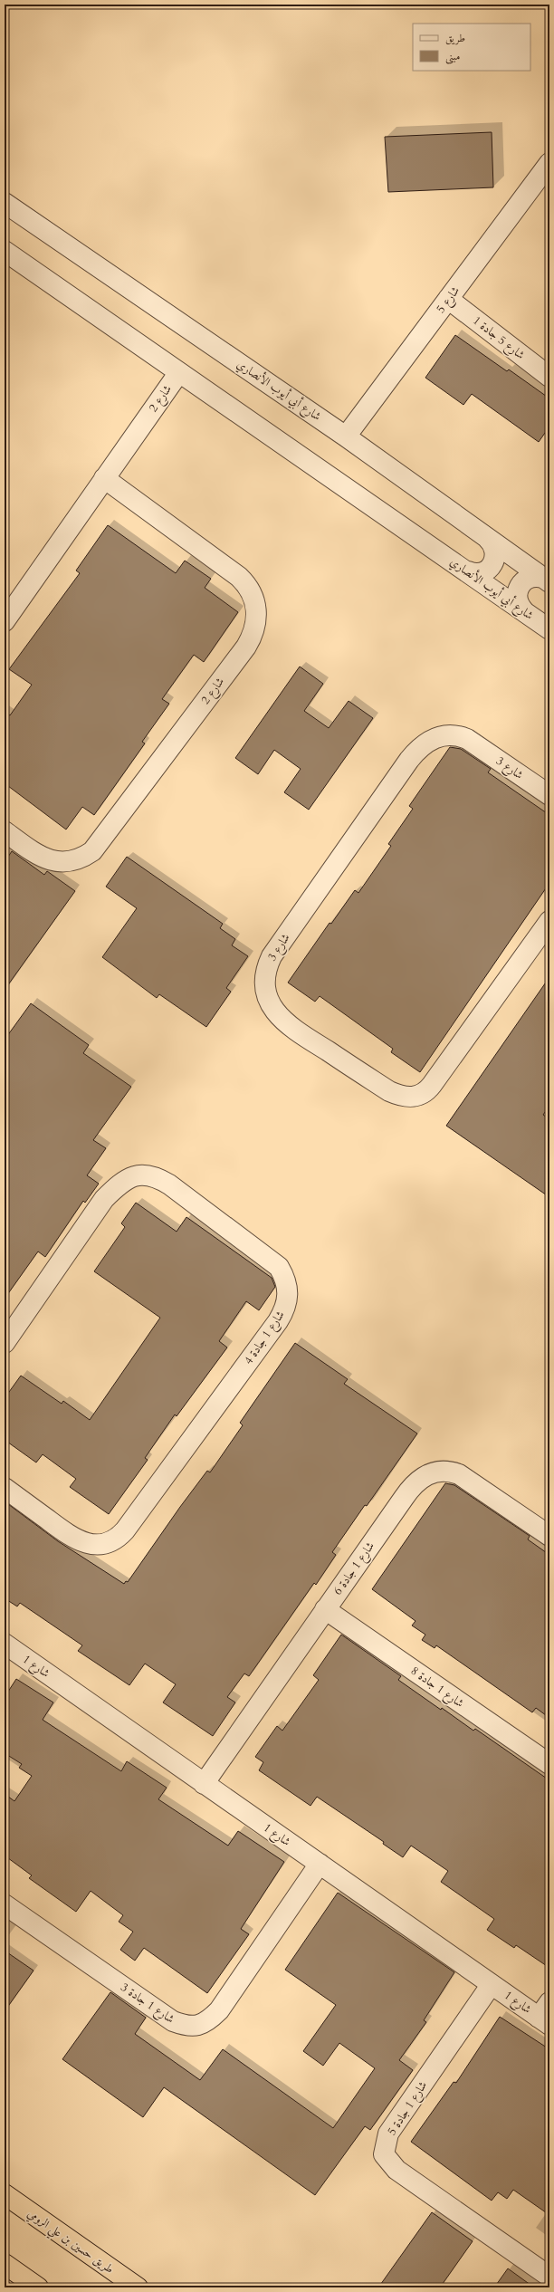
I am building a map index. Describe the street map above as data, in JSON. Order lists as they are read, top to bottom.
{
  "streets": {
    "highway": ["طريق حسين بن علي الرومي"],
    "street": [
      "شارع 5",
      "شارع 5 جادة 1",
      "شارع أبي أيوب الأنصاري",
      "شارع 2",
      "شارع 3",
      "شارع 1 جادة 4",
      "شارع 1 جادة 6",
      "شارع 1",
      "شارع 1 جادة 8",
      "شارع 1 جادة 3",
      "شارع 1 جادة 5"
    ]
  },
  "crossings": [
    ["شارع 5", "شارع 5 جادة 1"],
    ["شارع 5", "شارع أبي أيوب الأنصاري"],
    ["شارع أبي أيوب الأنصاري", "شارع 2"],
    ["شارع 1 جادة 6", "شارع 1"],
    ["شارع 1 جادة 6", "شارع 1 جادة 8"],
    ["شارع 1", "شارع 1 جادة 3"],
    ["شارع 1", "شارع 1 جادة 5"]
  ],
  "legend": ["طريق", "مبنى"]
}
